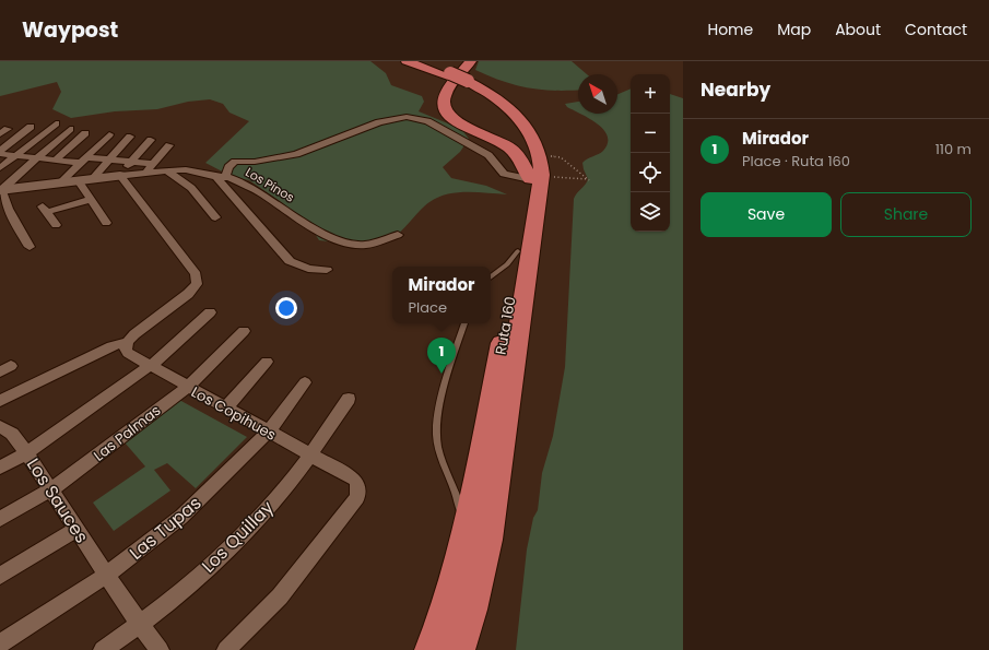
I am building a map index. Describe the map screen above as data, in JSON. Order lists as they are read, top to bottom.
{
  "streets": {
    "highway": ["Ruta 160"],
    "street": [
      "Los Pinos",
      "Los Copihues",
      "Las Palmas",
      "Los Sauces",
      "Las Tupas",
      "Los Quillay"
    ]
  },
  "crossings": [
    ["Los Copihues", "Las Palmas"],
    ["Los Copihues", "Los Sauces"],
    ["Los Copihues", "Las Tupas"],
    ["Los Copihues", "Los Quillay"],
    ["Las Palmas", "Los Sauces"],
    ["Los Sauces", "Las Tupas"],
    ["Los Sauces", "Los Quillay"]
  ],
  "north": "top left",
  "page": {
    "header": "Waypost",
    "nav": [
      "Home",
      "Map",
      "About",
      "Contact"
    ],
    "heading": "Nearby",
    "map_buttons": ["+", "−"],
    "list": [
      {
        "mark": "1",
        "name": "Mirador",
        "note": "Place · Ruta 160",
        "value": "110 m"
      }
    ],
    "buttons": ["Save", "Share"],
    "popup": ["Mirador", "Place"],
    "pins": "1"
  }
}
